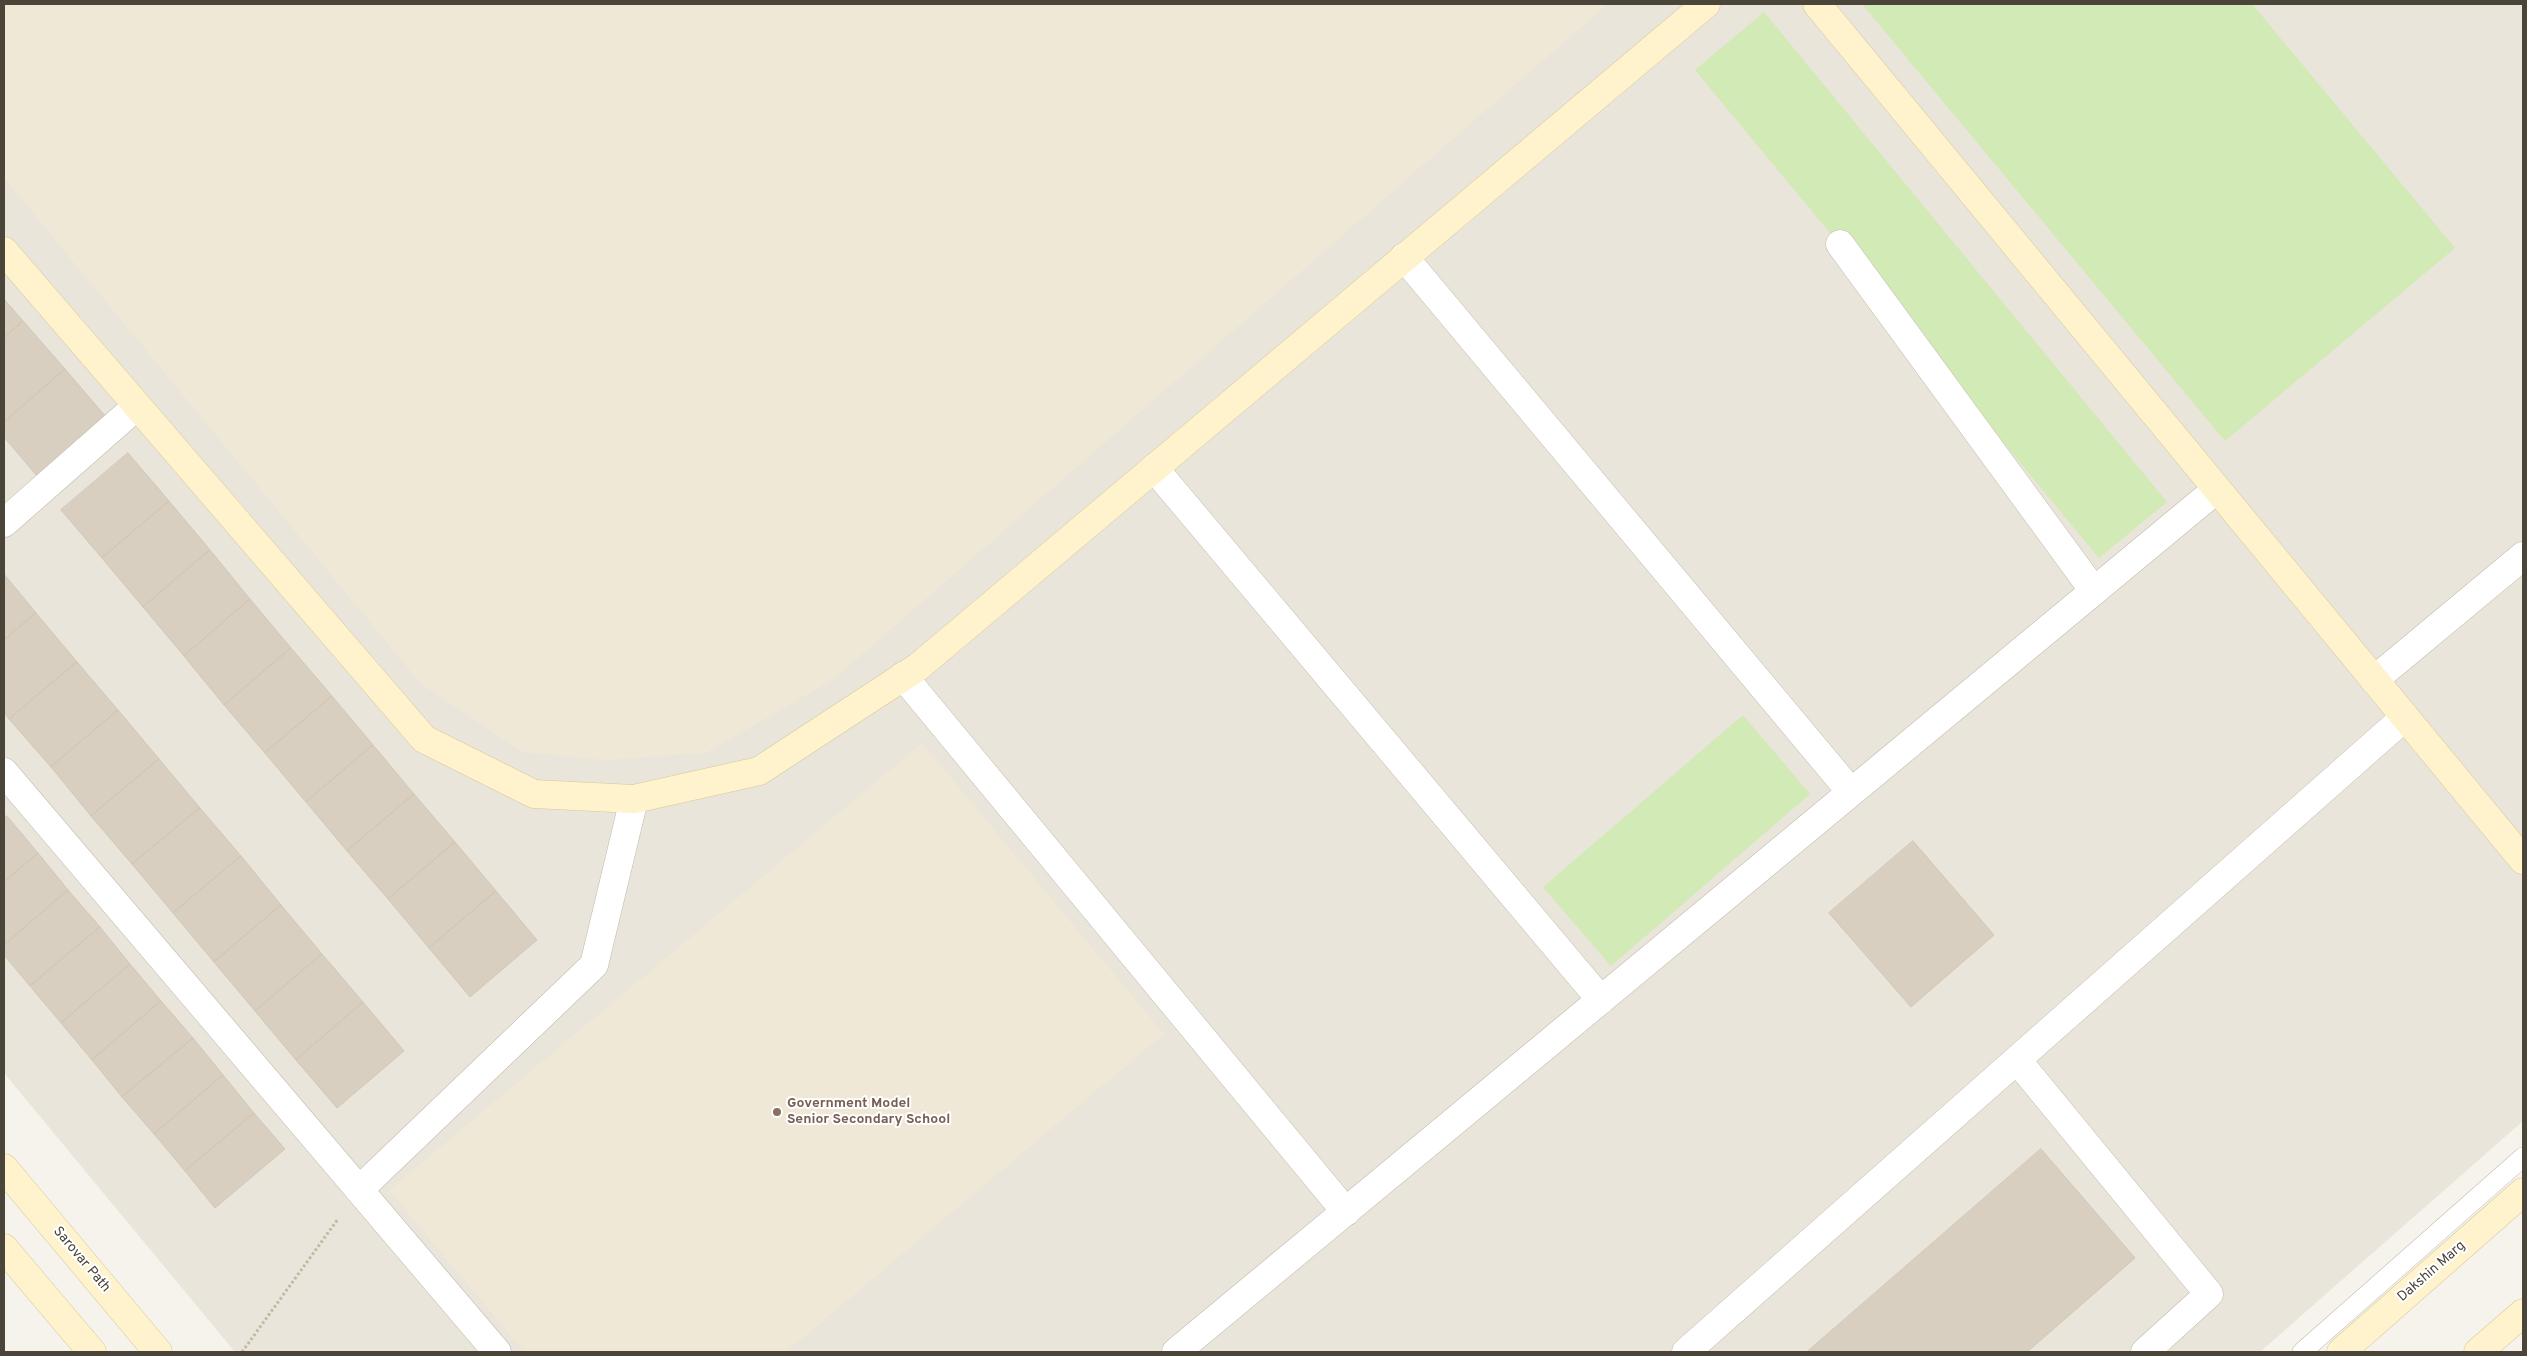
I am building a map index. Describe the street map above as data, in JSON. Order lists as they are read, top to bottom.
{
  "streets": {
    "street": ["Sarovar Path", "Dakshin Marg"]
  },
  "places": ["Government Model Senior Secondary School"]
}
